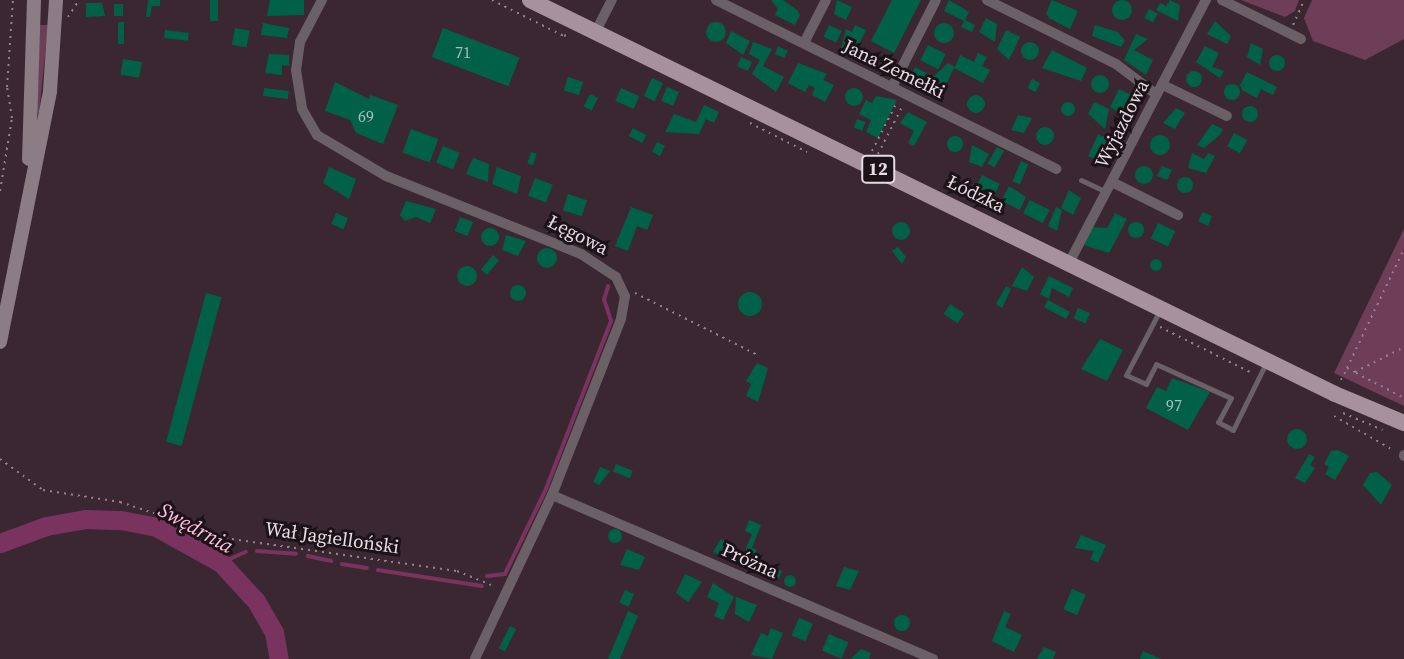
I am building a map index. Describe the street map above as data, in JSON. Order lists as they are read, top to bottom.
{
  "streets": {
    "main road": ["12", "Łódzka"],
    "street": [
      "Jana Zemełki",
      "Wyjazdowa",
      "Łęgowa",
      "Próżna"
    ],
    "path": ["Wał Jagielloński"]
  },
  "crossings": [
    ["Wyjazdowa", "Łódzka"]
  ],
  "water": ["Swędrnia"],
  "house_numbers": ["71", "69", "97"]
}
